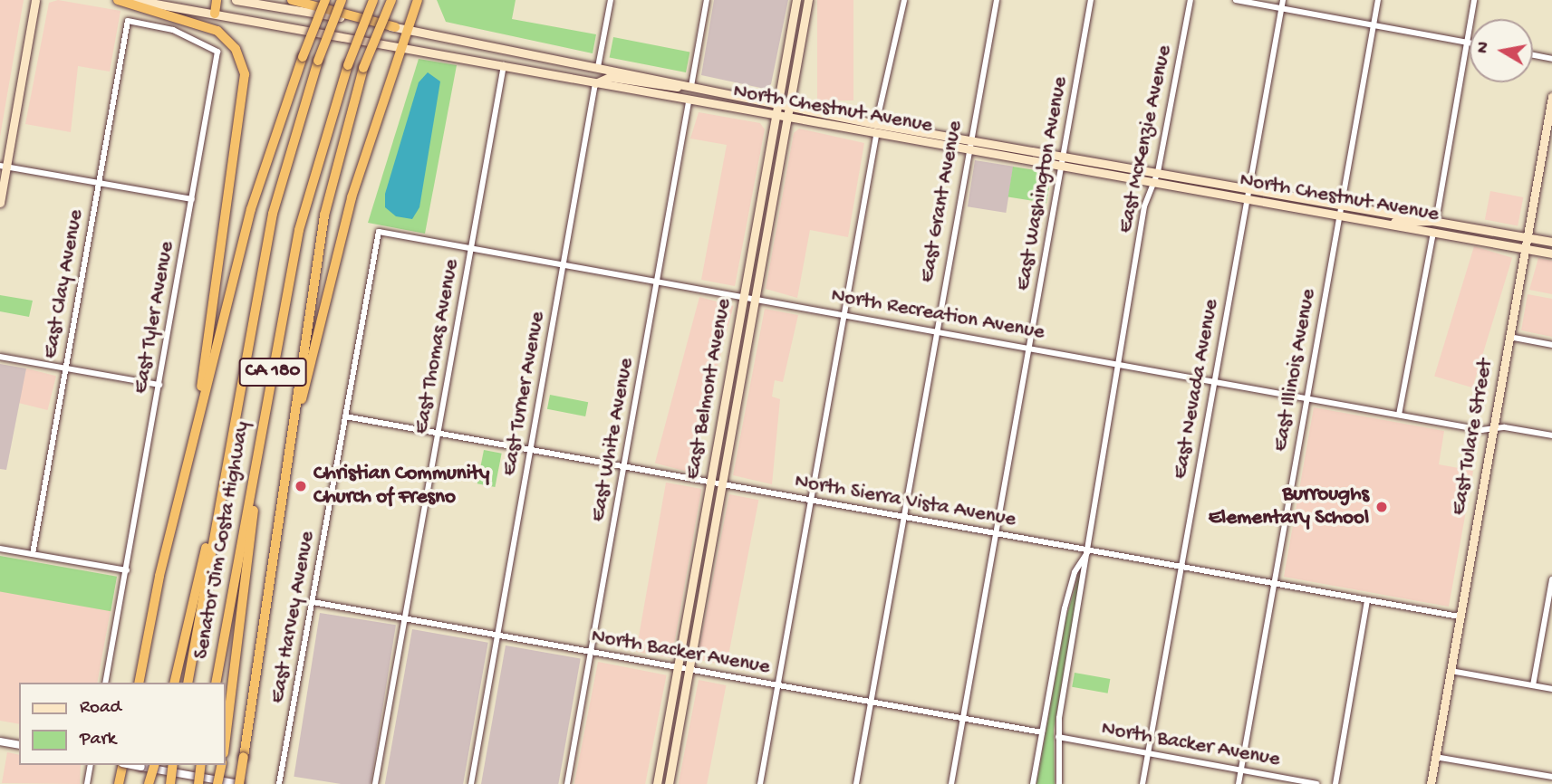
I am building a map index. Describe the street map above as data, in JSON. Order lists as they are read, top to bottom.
{
  "streets": {
    "highway": ["CA 180", "Senator Jim Costa Highway"],
    "main road": ["North Chestnut Avenue", "East Belmont Avenue", "East Tulare Street"],
    "street": [
      "East McKenzie Avenue",
      "East Washington Avenue",
      "East Grant Avenue",
      "East Clay Avenue",
      "North Recreation Avenue",
      "East Tyler Avenue",
      "East Thomas Avenue",
      "East Illinois Avenue",
      "East Nevada Avenue",
      "East Turner Avenue",
      "East White Avenue",
      "North Sierra Vista Avenue",
      "East Harvey Avenue",
      "North Backer Avenue"
    ]
  },
  "crossings": [
    ["North Chestnut Avenue", "East McKenzie Avenue"],
    ["North Chestnut Avenue", "East Washington Avenue"],
    ["North Chestnut Avenue", "East Grant Avenue"],
    ["North Chestnut Avenue", "East Thomas Avenue"],
    ["North Chestnut Avenue", "East Illinois Avenue"],
    ["North Chestnut Avenue", "East Belmont Avenue"],
    ["North Chestnut Avenue", "East Nevada Avenue"],
    ["North Chestnut Avenue", "East Turner Avenue"],
    ["North Chestnut Avenue", "East Tulare Street"],
    ["North Chestnut Avenue", "East White Avenue"],
    ["East McKenzie Avenue", "North Recreation Avenue"],
    ["East McKenzie Avenue", "North Sierra Vista Avenue"],
    ["East Washington Avenue", "North Recreation Avenue"],
    ["East Washington Avenue", "North Sierra Vista Avenue"],
    ["East Washington Avenue", "North Backer Avenue"],
    ["East Grant Avenue", "North Recreation Avenue"],
    ["East Grant Avenue", "North Sierra Vista Avenue"],
    ["East Grant Avenue", "North Backer Avenue"],
    ["East Clay Avenue", "East Tyler Avenue"],
    ["North Recreation Avenue", "East Thomas Avenue"],
    ["North Recreation Avenue", "East Illinois Avenue"],
    ["North Recreation Avenue", "East Belmont Avenue"],
    ["North Recreation Avenue", "East Nevada Avenue"],
    ["North Recreation Avenue", "East Turner Avenue"],
    ["North Recreation Avenue", "East Tulare Street"],
    ["North Recreation Avenue", "East White Avenue"],
    ["North Recreation Avenue", "East Harvey Avenue"],
    ["East Thomas Avenue", "North Sierra Vista Avenue"],
    ["East Thomas Avenue", "North Backer Avenue"],
    ["East Illinois Avenue", "North Sierra Vista Avenue"],
    ["East Illinois Avenue", "North Backer Avenue"],
    ["East Belmont Avenue", "North Sierra Vista Avenue"],
    ["East Belmont Avenue", "North Backer Avenue"],
    ["East Nevada Avenue", "North Sierra Vista Avenue"],
    ["East Nevada Avenue", "North Backer Avenue"],
    ["East Turner Avenue", "North Sierra Vista Avenue"],
    ["East Turner Avenue", "North Backer Avenue"],
    ["East Tulare Street", "North Sierra Vista Avenue"],
    ["East White Avenue", "North Sierra Vista Avenue"],
    ["East White Avenue", "North Backer Avenue"],
    ["North Sierra Vista Avenue", "East Harvey Avenue"],
    ["East Harvey Avenue", "North Backer Avenue"]
  ],
  "places": ["Christian Community Church of Fresno", "Burroughs Elementary School"],
  "legend": ["Road", "Park"],
  "north": "left"
}
